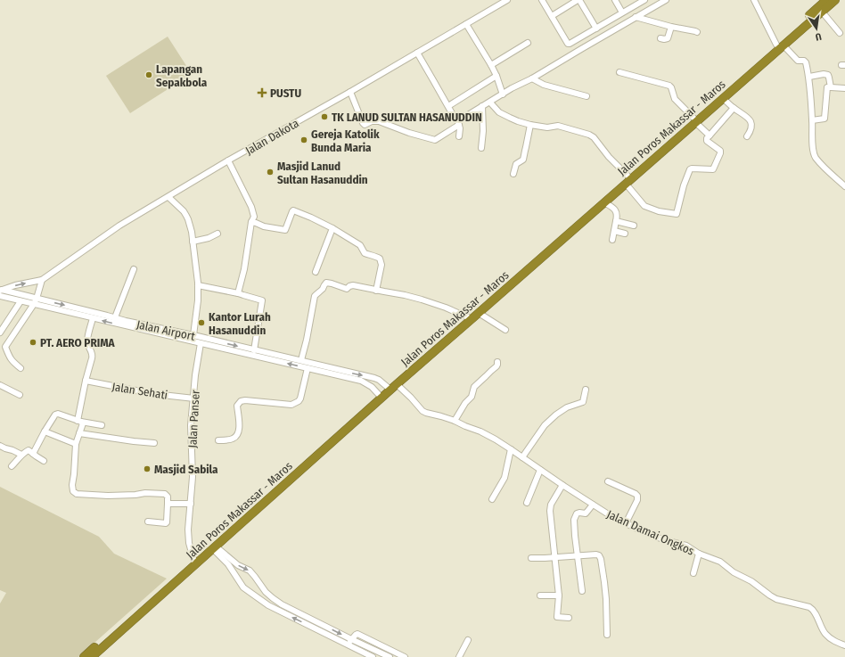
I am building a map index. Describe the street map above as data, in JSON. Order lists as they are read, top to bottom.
{
  "streets": {
    "highway": ["Jalan Poros Makassar - Maros"],
    "street": [
      "Jalan Dakota",
      "Jalan Airport",
      "Jalan Sehati",
      "Jalan Panser",
      "Jalan Damai Ongkos"
    ]
  },
  "crossings": [
    ["Jalan Poros Makassar - Maros", "Jalan Airport"],
    ["Jalan Poros Makassar - Maros", "Jalan Panser"],
    ["Jalan Poros Makassar - Maros", "Jalan Damai Ongkos"],
    ["Jalan Airport", "Jalan Panser"],
    ["Jalan Sehati", "Jalan Panser"]
  ],
  "places": {
    "other": [
      "Lapangan Sepakbola",
      "TK LANUD SULTAN HASANUDDIN",
      "Gereja Katolik Bunda Maria",
      "Masjid Lanud Sultan Hasanuddin",
      "Kantor Lurah Hasanuddin",
      "PT. AERO PRIMA",
      "Masjid Sabila"
    ],
    "health": ["PUSTU"]
  },
  "north": "bottom"
}
